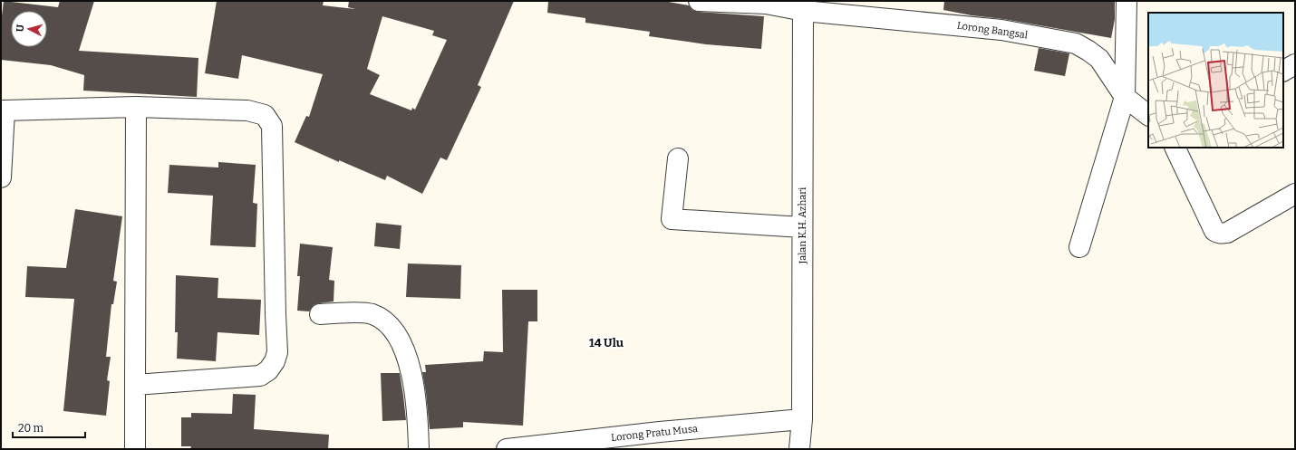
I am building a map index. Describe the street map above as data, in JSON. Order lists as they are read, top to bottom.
{
  "streets": {
    "street": ["Lorong Bangsal", "Jalan K.H. Azhari", "Lorong Pratu Musa"]
  },
  "crossings": [
    ["Lorong Bangsal", "Jalan K.H. Azhari"],
    ["Jalan K.H. Azhari", "Lorong Pratu Musa"]
  ],
  "districts": ["14 Ulu"],
  "scale_bar": "20 m",
  "north": "left"
}
